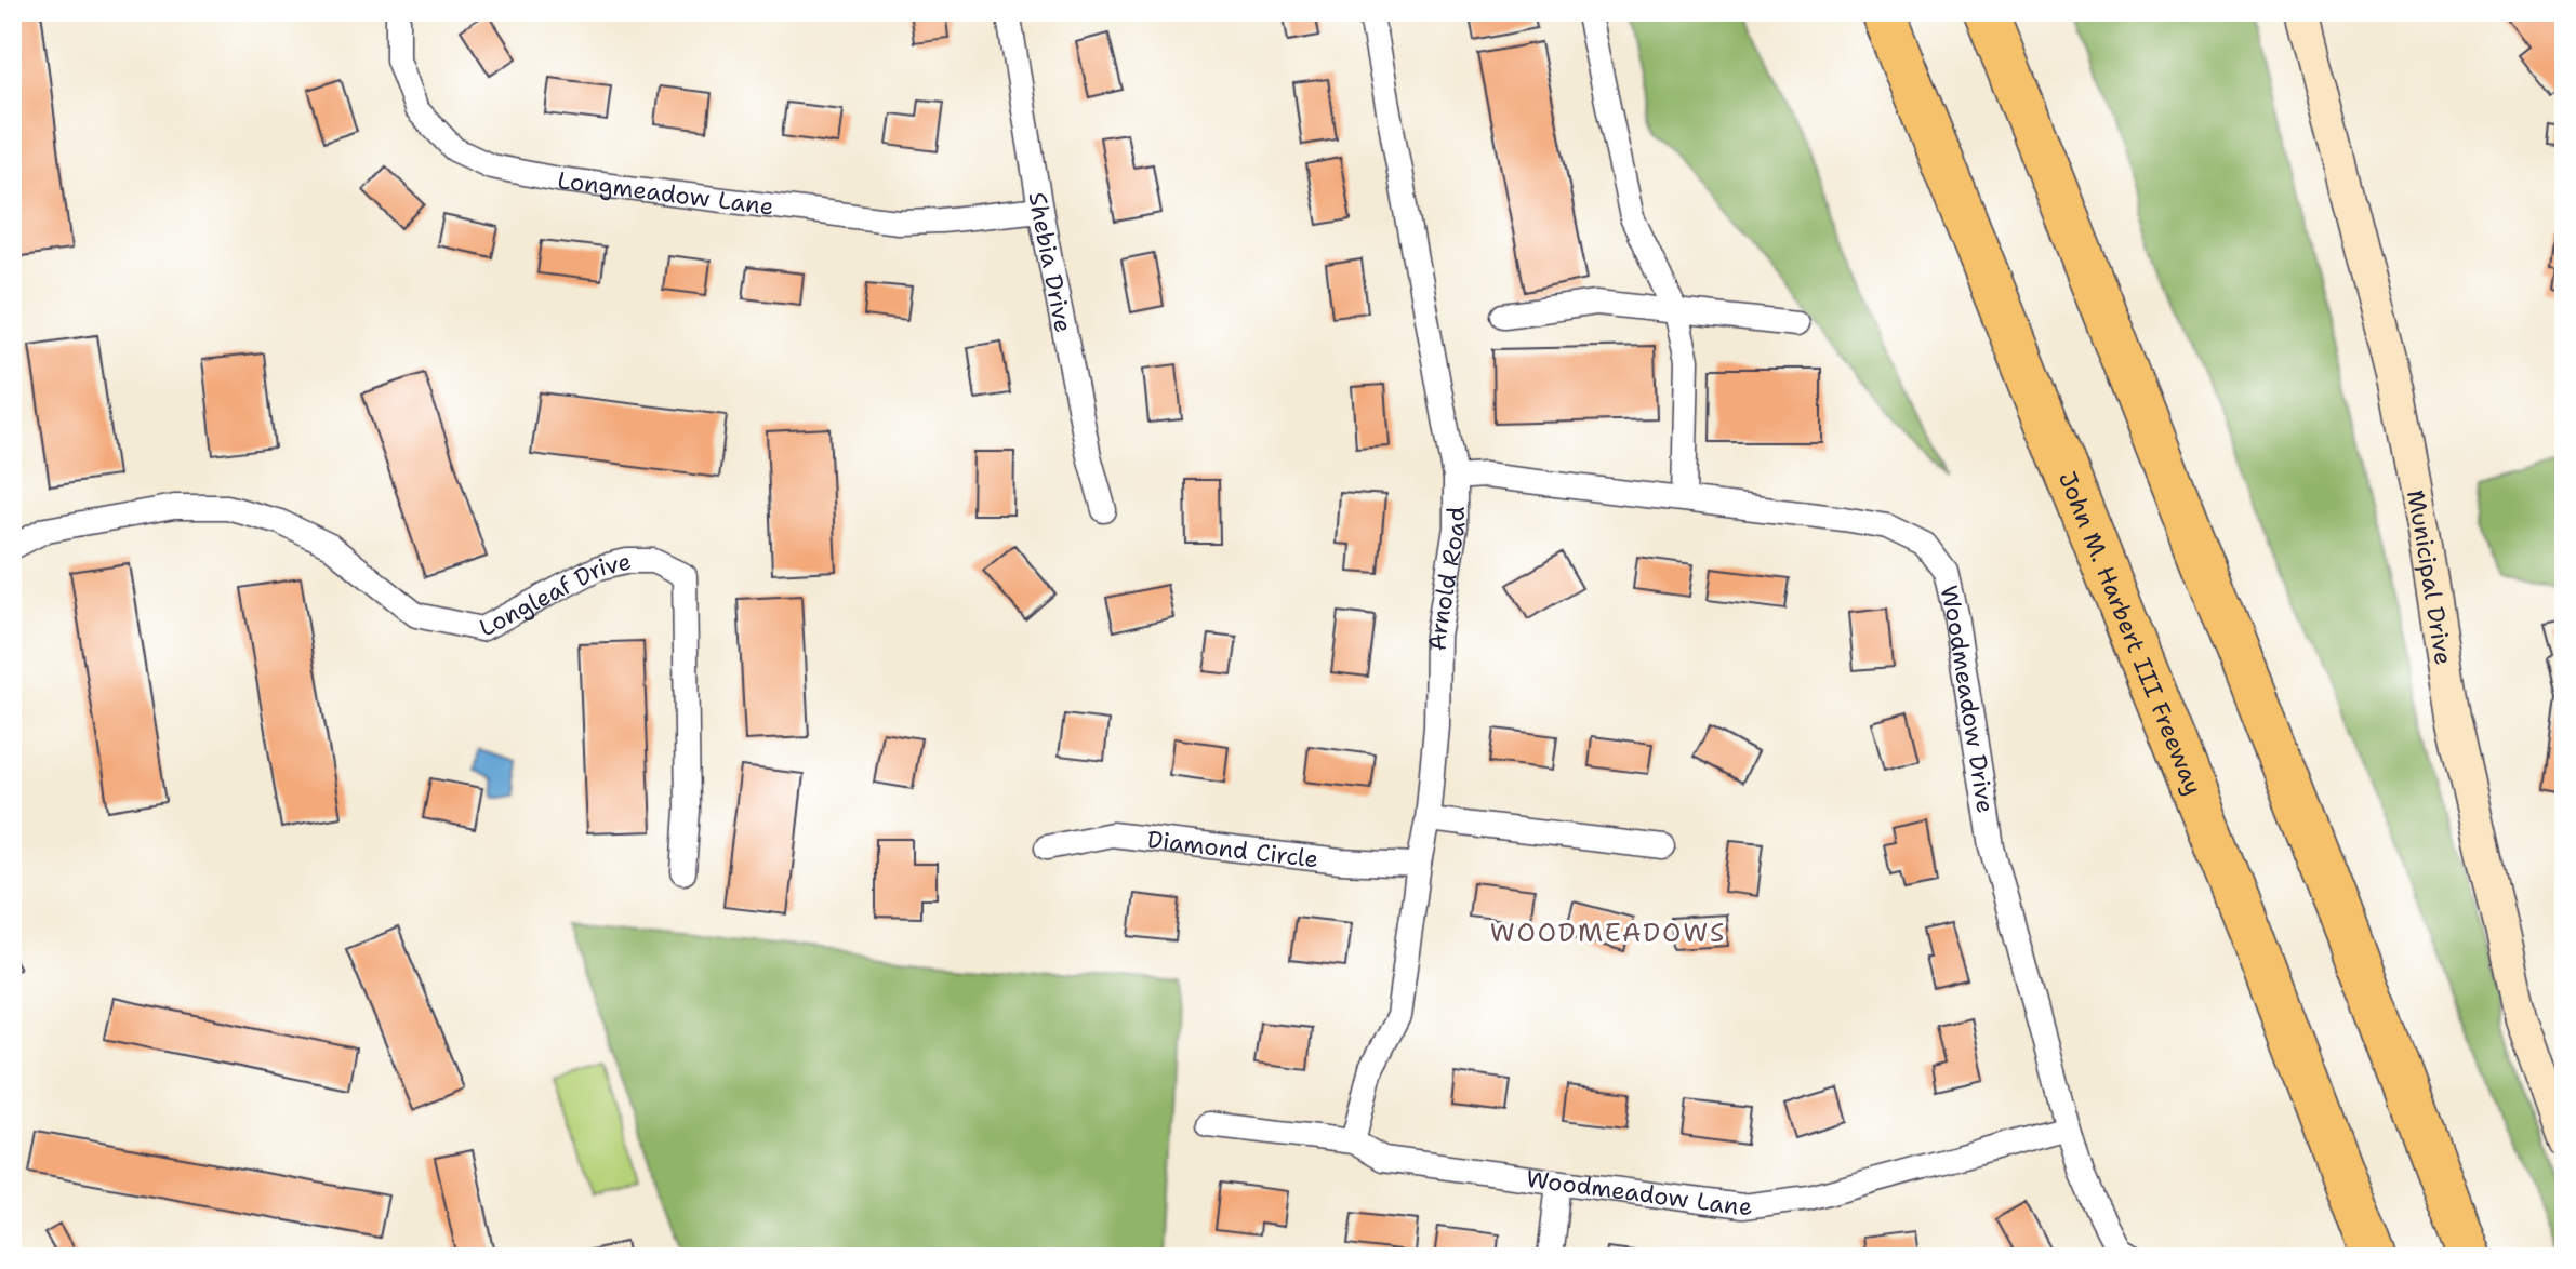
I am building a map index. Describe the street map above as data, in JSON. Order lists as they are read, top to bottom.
{
  "streets": {
    "highway": ["John M. Harbert III Freeway"],
    "street": [
      "Longmeadow Lane",
      "Shebia Drive",
      "Municipal Drive",
      "Arnold Road",
      "Longleaf Drive",
      "Woodmeadow Drive",
      "Diamond Circle",
      "Woodmeadow Lane"
    ]
  },
  "crossings": [
    ["Longmeadow Lane", "Shebia Drive"],
    ["Arnold Road", "Woodmeadow Drive"],
    ["Arnold Road", "Diamond Circle"],
    ["Arnold Road", "Woodmeadow Lane"],
    ["Woodmeadow Drive", "Woodmeadow Lane"]
  ],
  "districts": ["WOODMEADOWS"]
}
